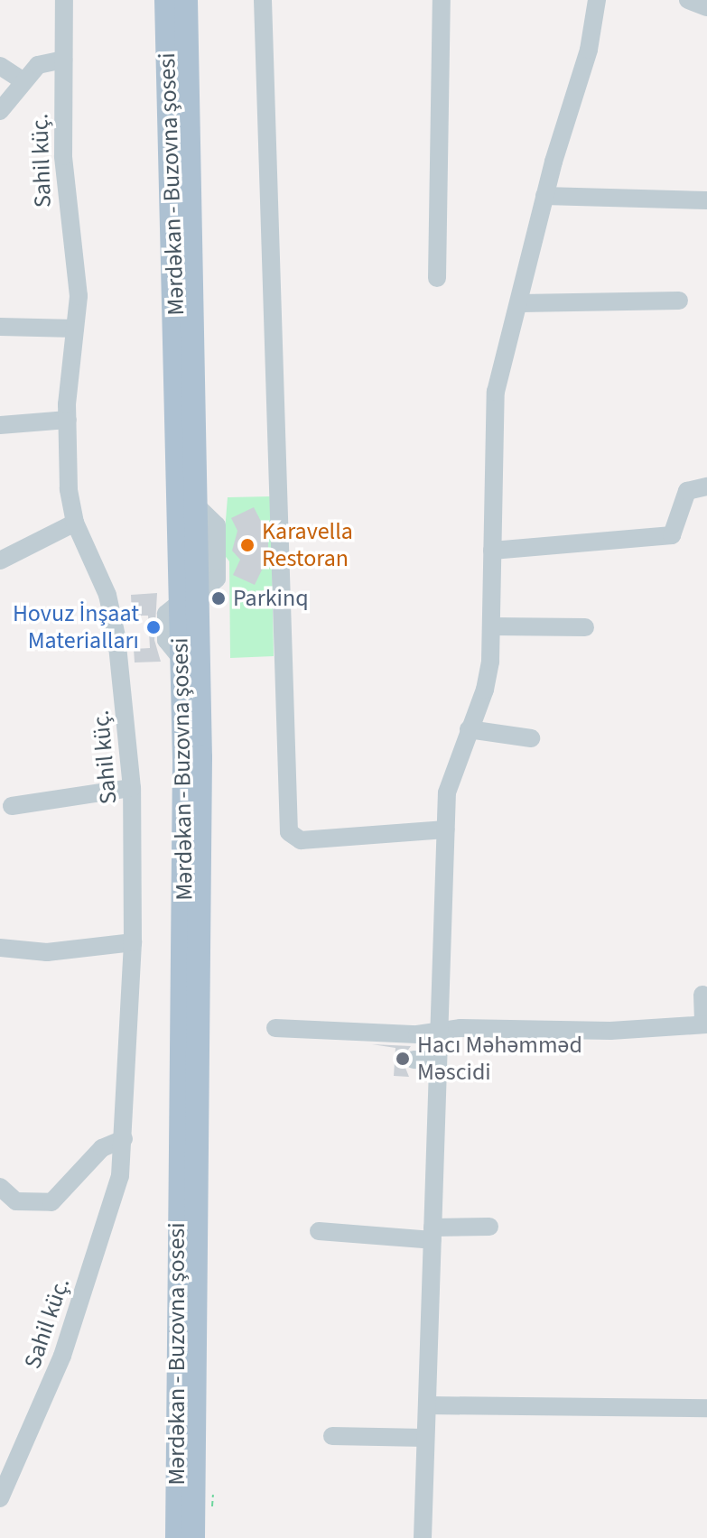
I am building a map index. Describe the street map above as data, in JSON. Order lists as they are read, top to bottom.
{
  "streets": {
    "main road": ["Mərdəkan - Buzovna şosesi"],
    "street": ["Sahil küç."]
  },
  "places": [
    "Karavella Restoran",
    "Parkinq",
    "Hovuz İnşaat Materialları",
    "Hacı Məhəmməd Məscidi"
  ]
}
